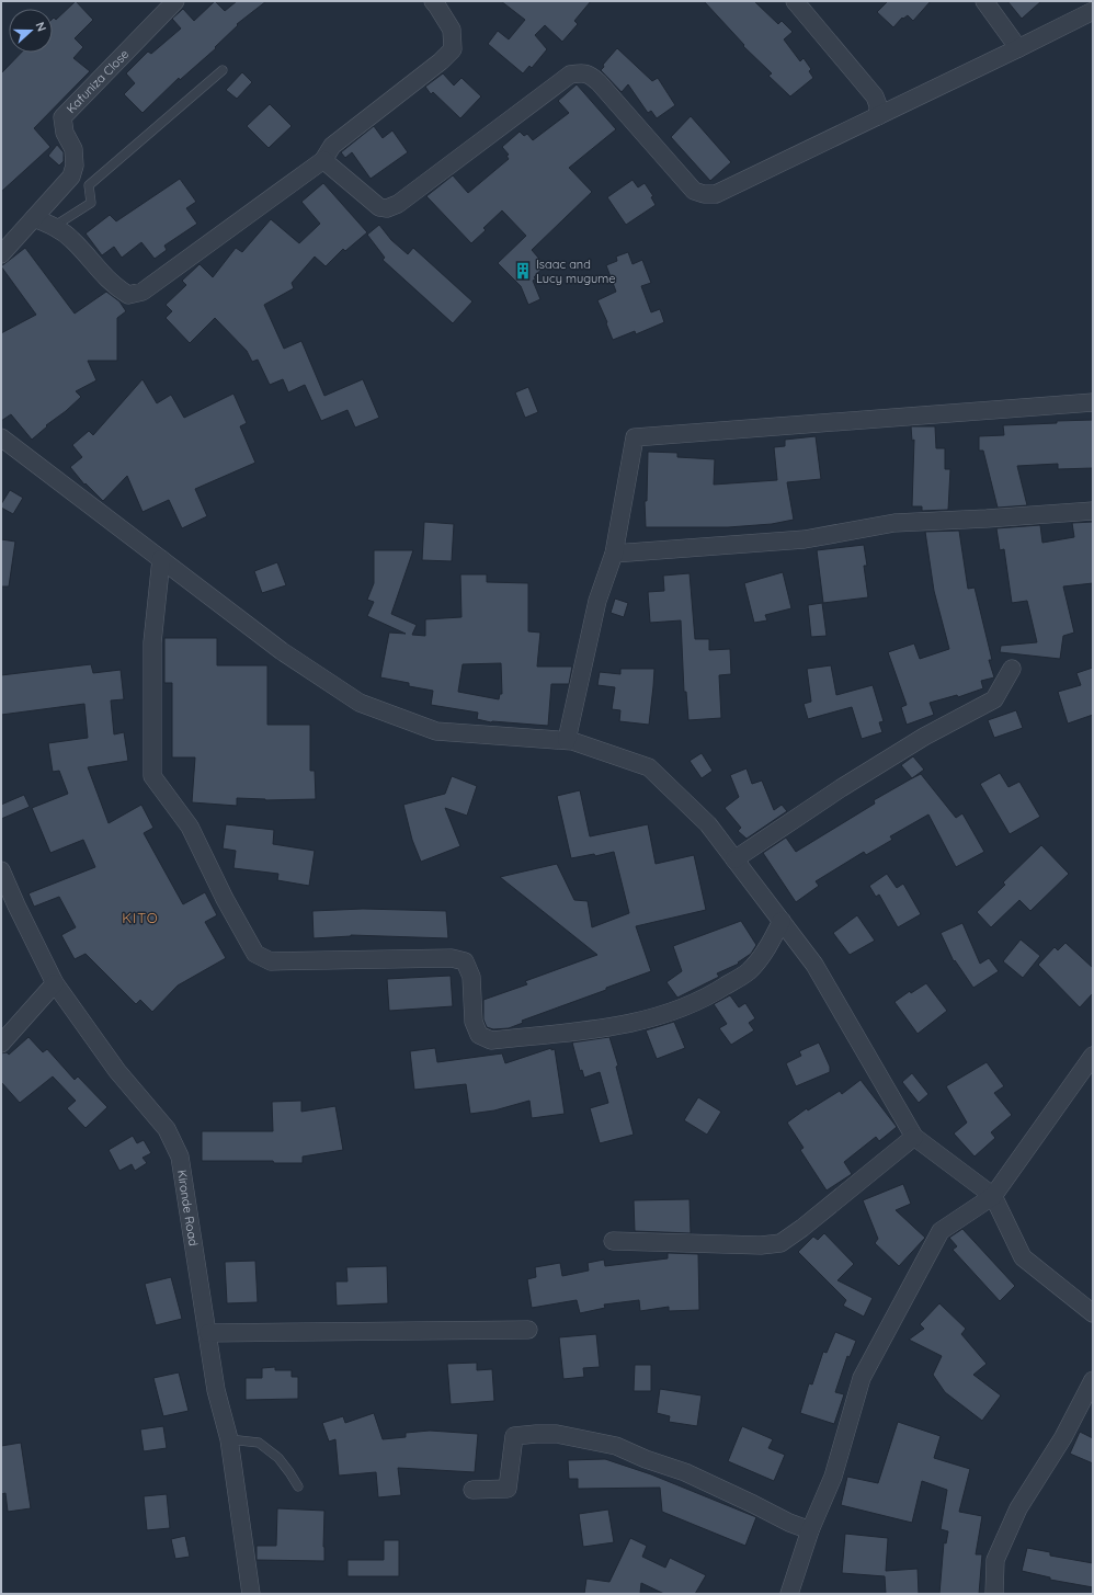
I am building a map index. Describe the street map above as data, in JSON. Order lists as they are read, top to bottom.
{
  "streets": {
    "street": ["Kafuniza Close", "Kironde Road"]
  },
  "districts": ["KITO"],
  "places": {
    "building": ["Isaac and Lucy mugume"]
  },
  "north": "right"
}
